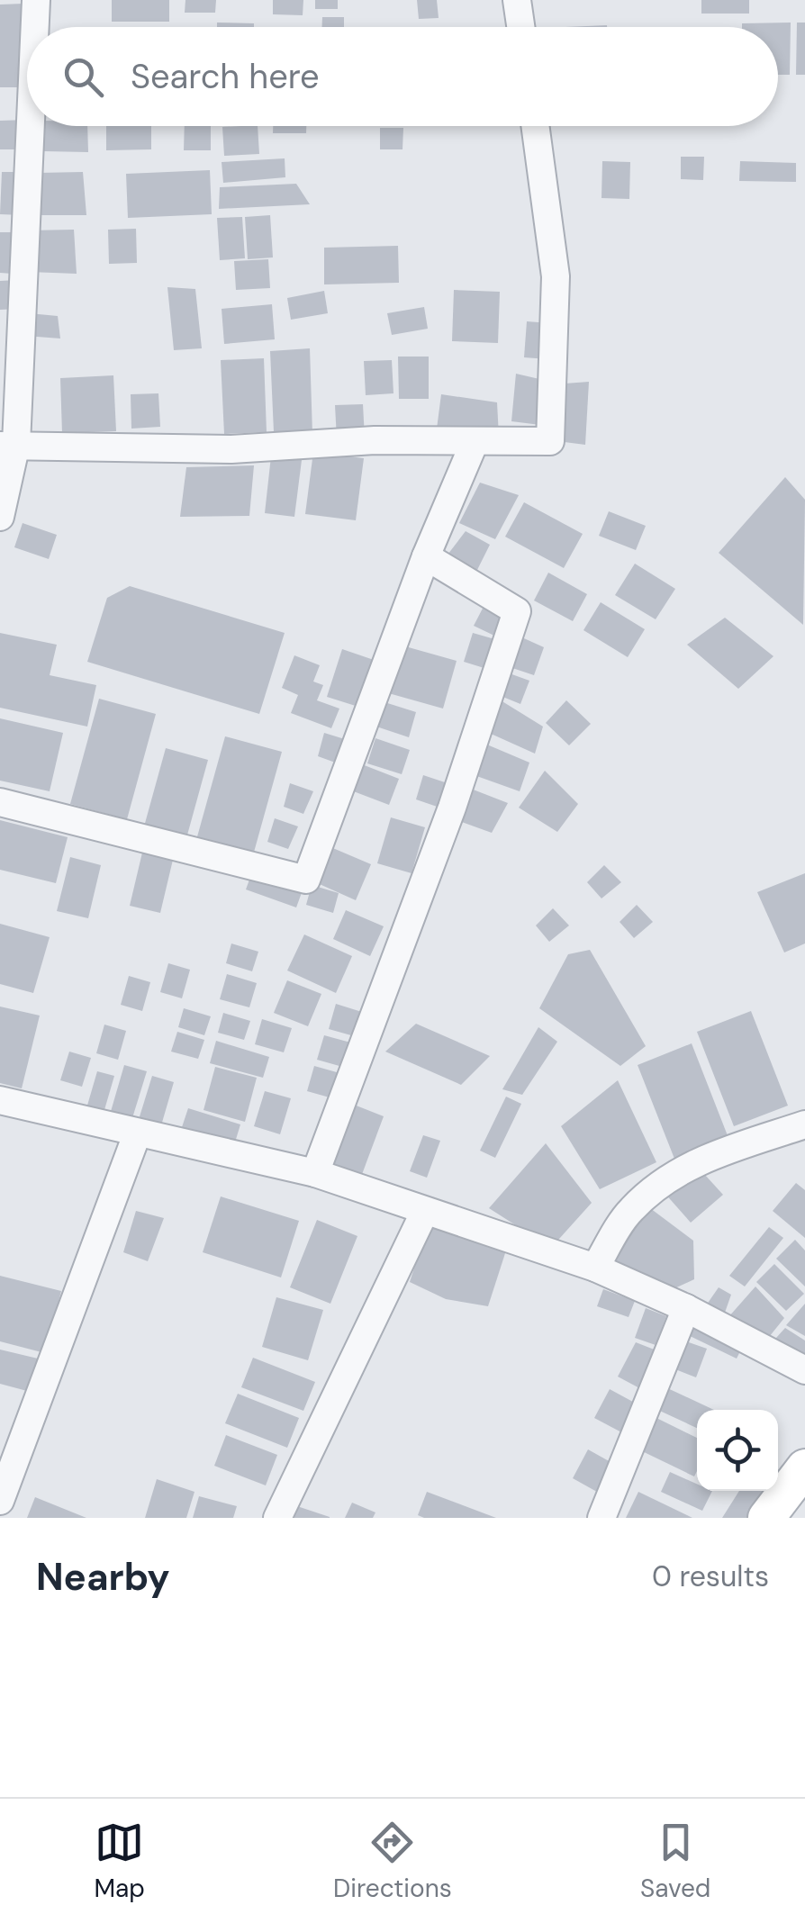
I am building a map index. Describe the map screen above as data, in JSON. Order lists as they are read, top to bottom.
{
  "page": {
    "search": "Search here",
    "heading": ["Nearby", "0 results"],
    "nav": ["Map", "Directions", "Saved"]
  }
}
